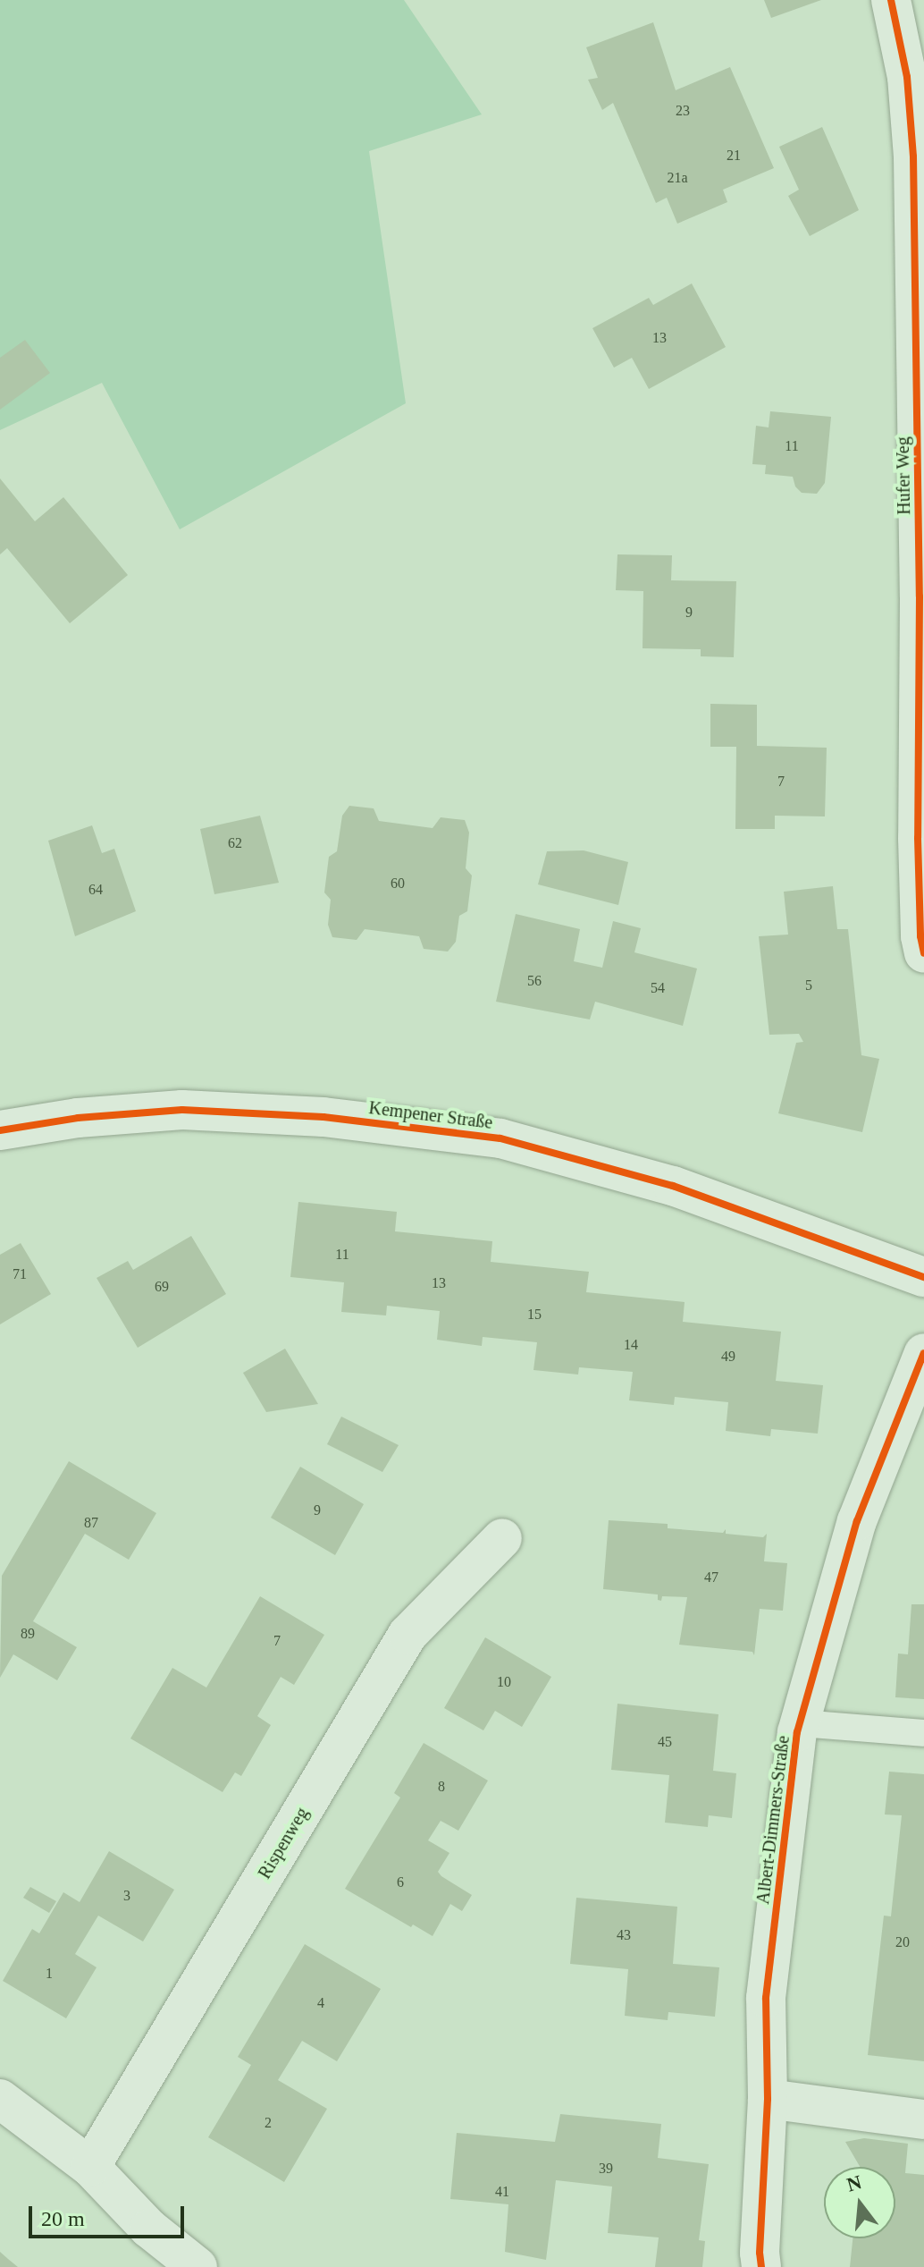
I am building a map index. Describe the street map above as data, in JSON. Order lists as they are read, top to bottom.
{
  "streets": {
    "street": [
      "Hufer Weg",
      "Kempener Straße",
      "Albert-Dimmers-Straße",
      "Rispenweg"
    ]
  },
  "house_numbers": [
    "23",
    "21",
    "21a",
    "13",
    "11",
    "9",
    "7",
    "62",
    "60",
    "64",
    "56",
    "5",
    "54",
    "11",
    "71",
    "13",
    "69",
    "15",
    "14",
    "49",
    "9",
    "87",
    "47",
    "89",
    "7",
    "10",
    "45",
    "8",
    "6",
    "3",
    "43",
    "20",
    "1",
    "4",
    "2",
    "39",
    "41"
  ],
  "scale_bar": "20 m",
  "north": "top"
}
